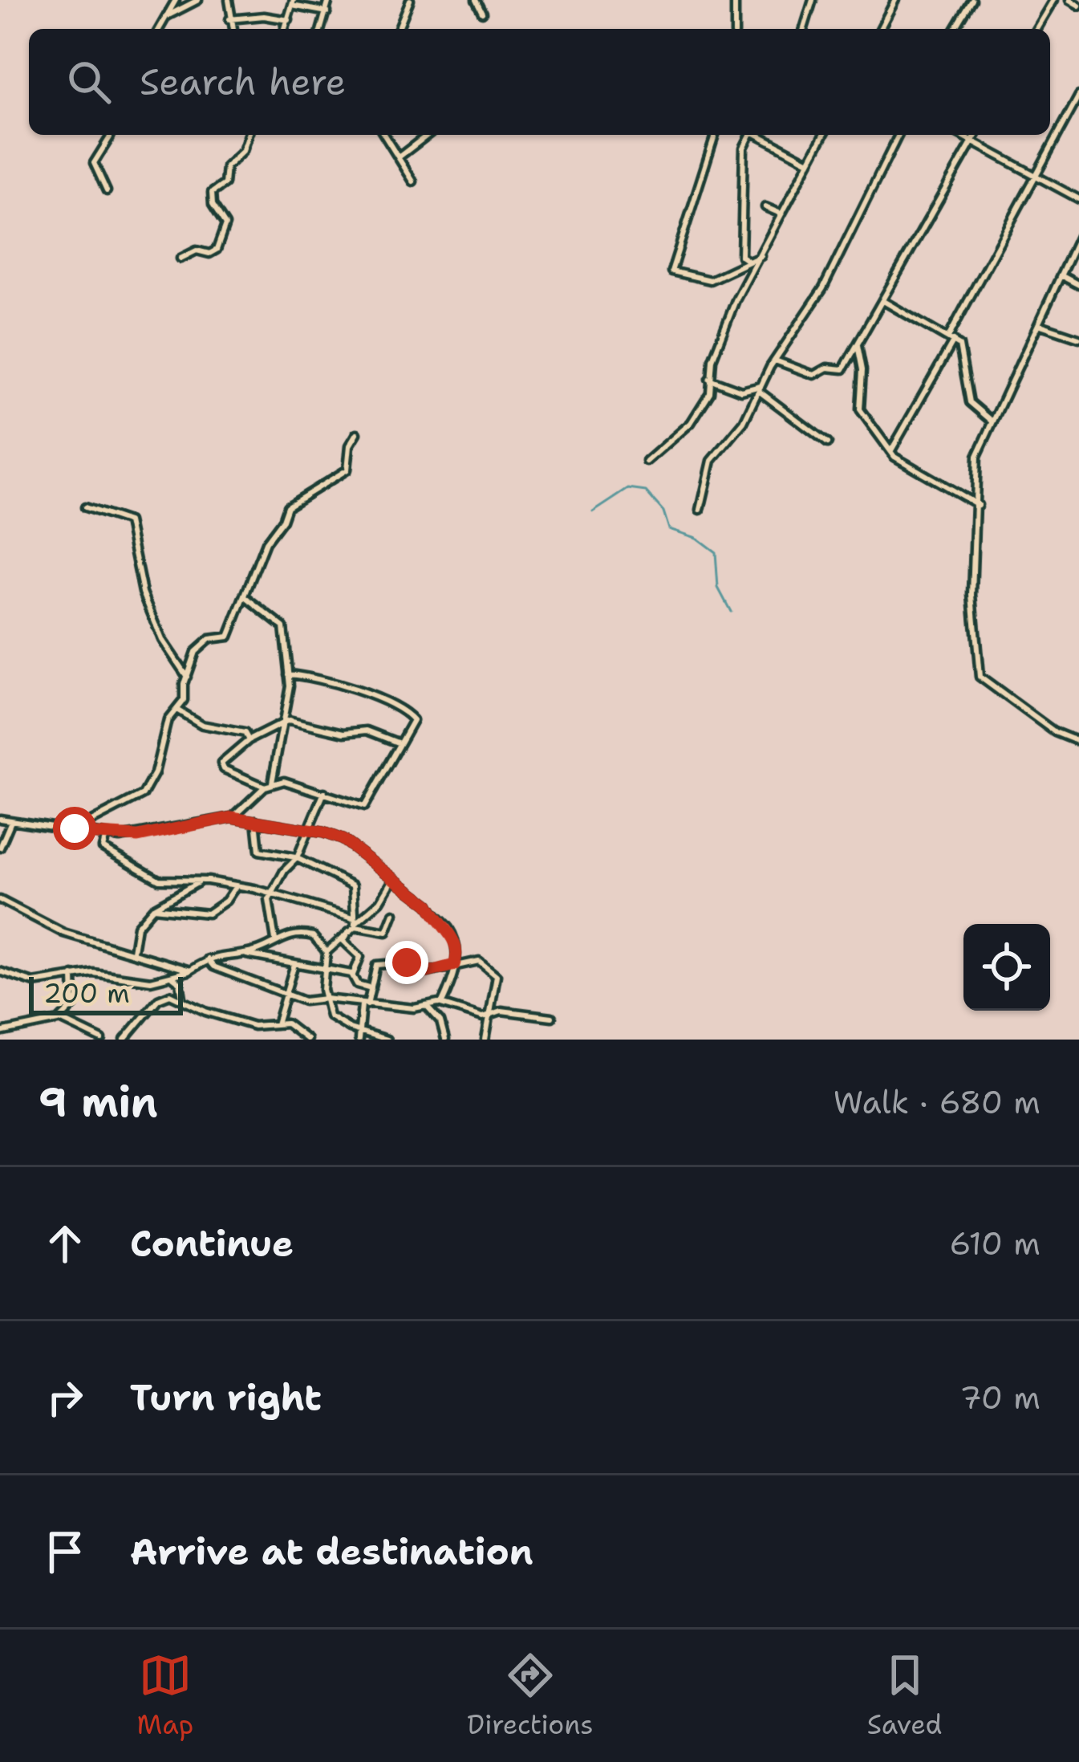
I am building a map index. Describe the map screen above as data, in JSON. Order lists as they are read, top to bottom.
{
  "scale_bar": "200 m",
  "page": {
    "search": "Search here",
    "scale": "200 m",
    "heading": ["9 min", "Walk · 680 m"],
    "list": [
      ["Continue", "610 m"],
      ["Turn right", "70 m"],
      "Arrive at destination"
    ],
    "nav": ["Map", "Directions", "Saved"]
  }
}
